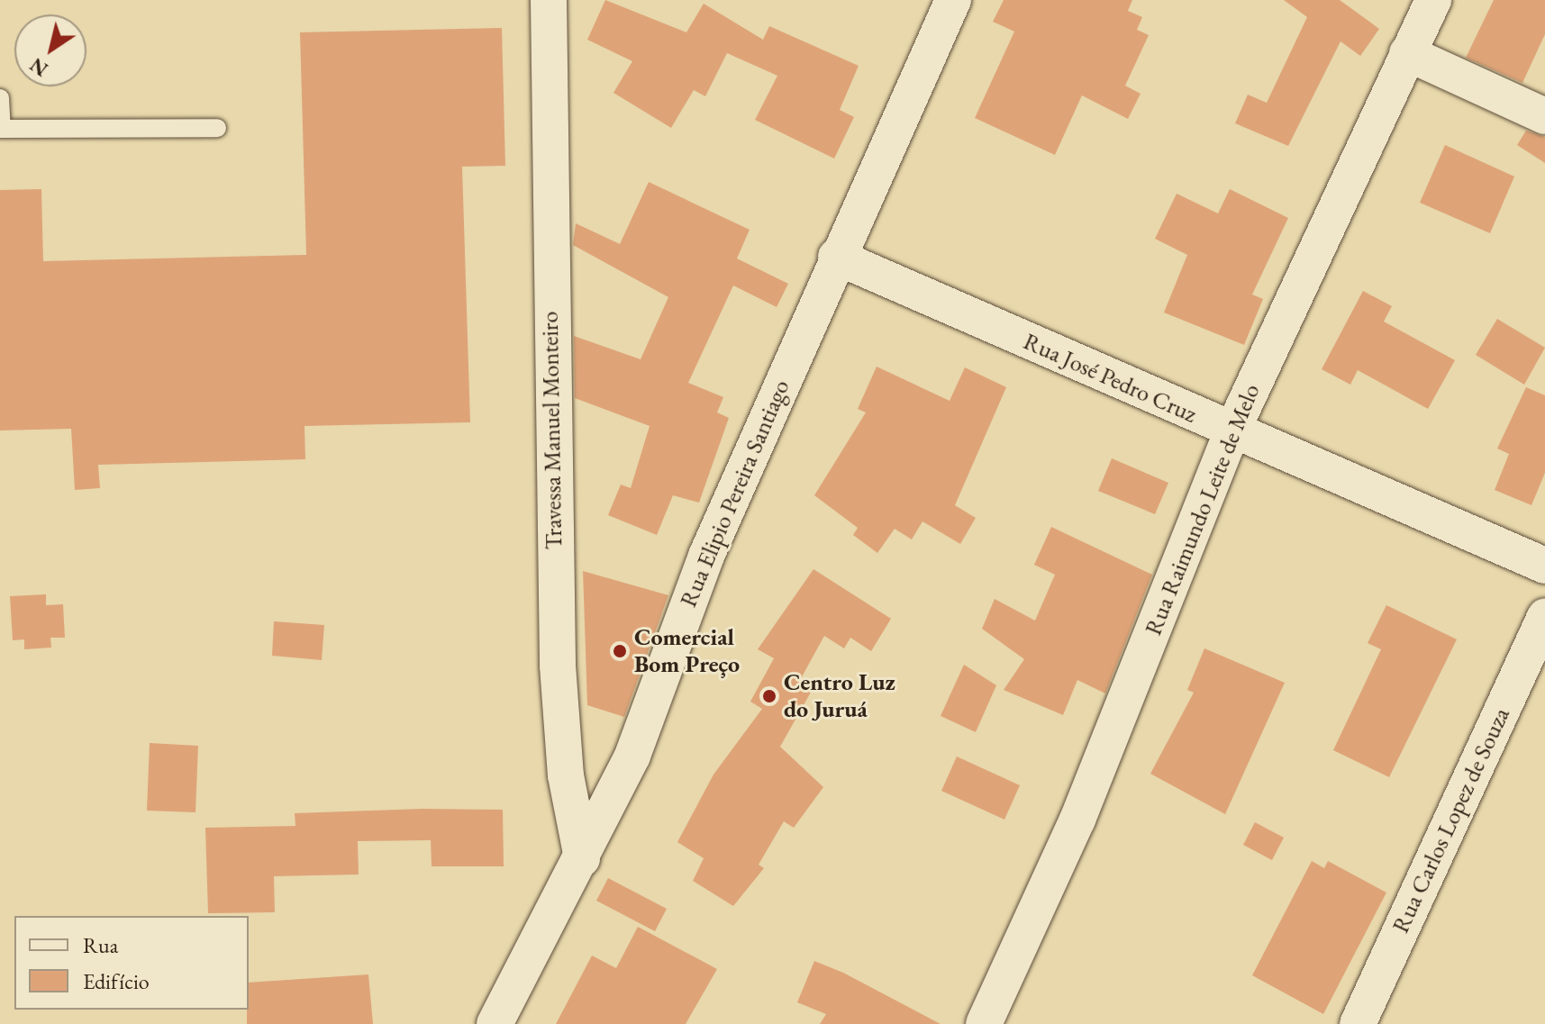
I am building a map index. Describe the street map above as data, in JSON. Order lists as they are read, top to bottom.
{
  "streets": {
    "street": [
      "Rua José Pedro Cruz",
      "Travessa Manuel Monteiro",
      "Rua Elipio Pereira Santiago",
      "Rua Raimundo Leite de Melo",
      "Rua Carlos Lopez de Souza"
    ]
  },
  "crossings": [
    ["Rua José Pedro Cruz", "Rua Elipio Pereira Santiago"],
    ["Rua José Pedro Cruz", "Rua Raimundo Leite de Melo"],
    ["Travessa Manuel Monteiro", "Rua Elipio Pereira Santiago"]
  ],
  "places": ["Comercial Bom Preço", "Centro Luz do Juruá"],
  "legend": ["Rua", "Edifício"],
  "north": "bottom left"
}
